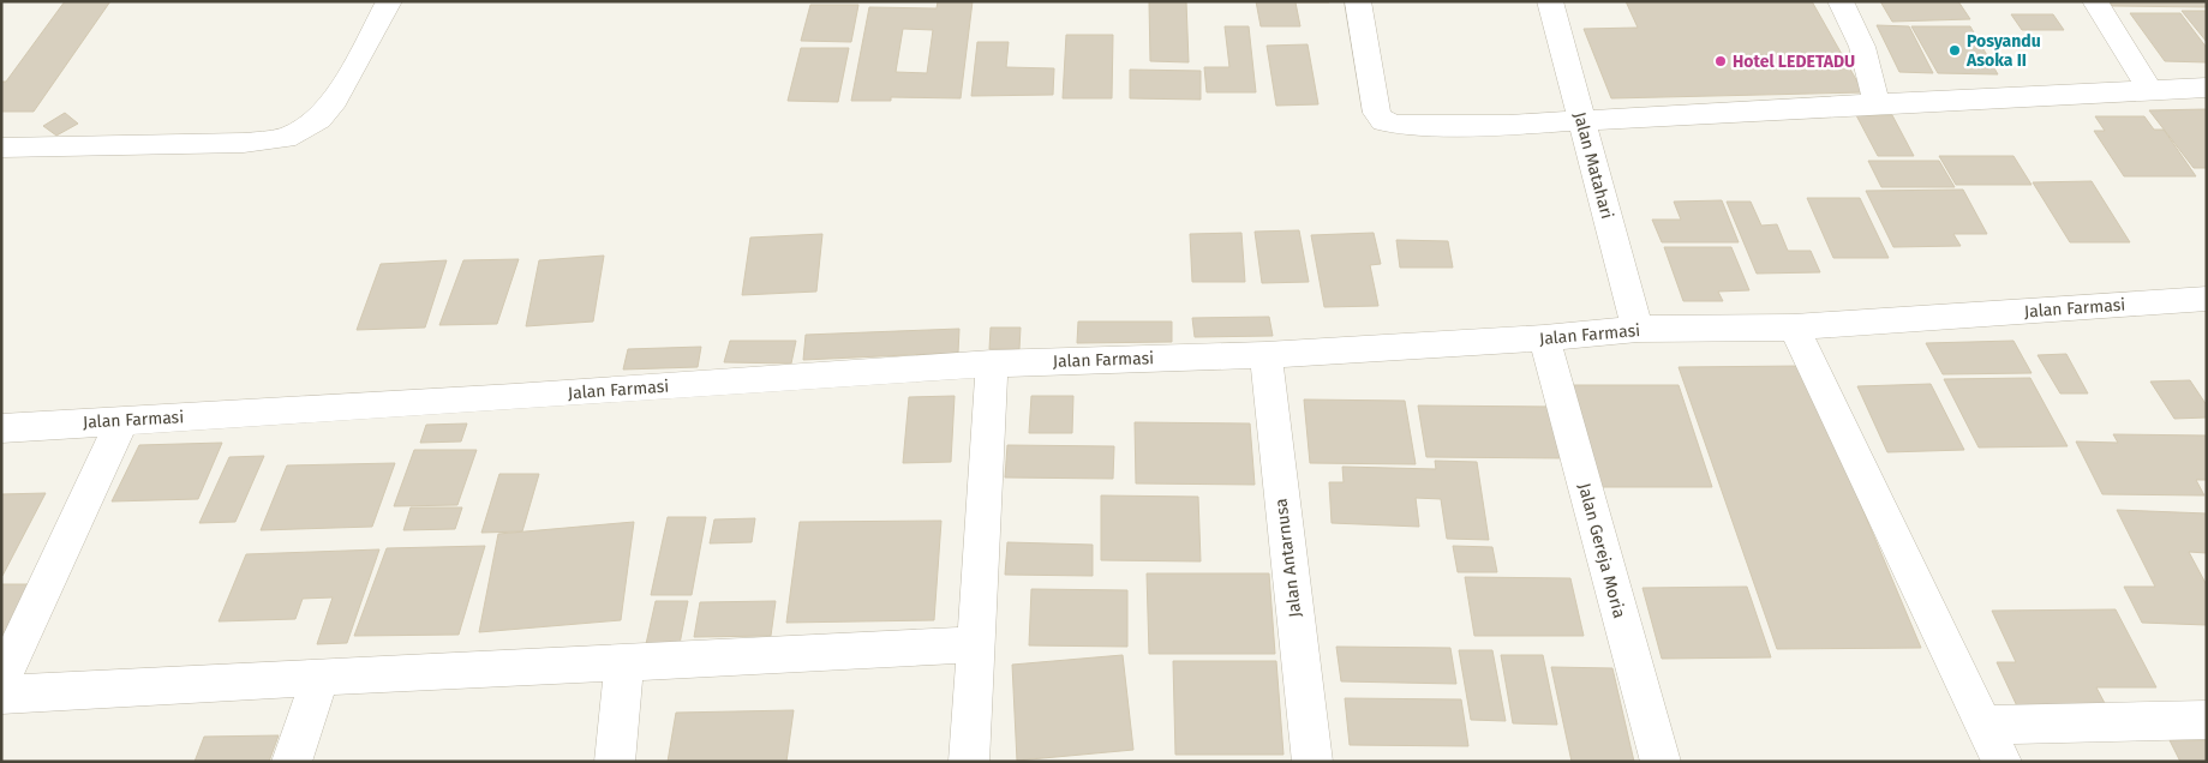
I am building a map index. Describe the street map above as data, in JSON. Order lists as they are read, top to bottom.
{
  "streets": {
    "street": [
      "Jalan Matahari",
      "Jalan Farmasi",
      "Jalan Gereja Moria",
      "Jalan Antarnusa"
    ]
  },
  "crossings": [
    ["Jalan Matahari", "Jalan Farmasi"],
    ["Jalan Farmasi", "Jalan Gereja Moria"],
    ["Jalan Farmasi", "Jalan Antarnusa"]
  ],
  "places": ["Posyandu Asoka II", "Hotel LEDETADU"]
}
